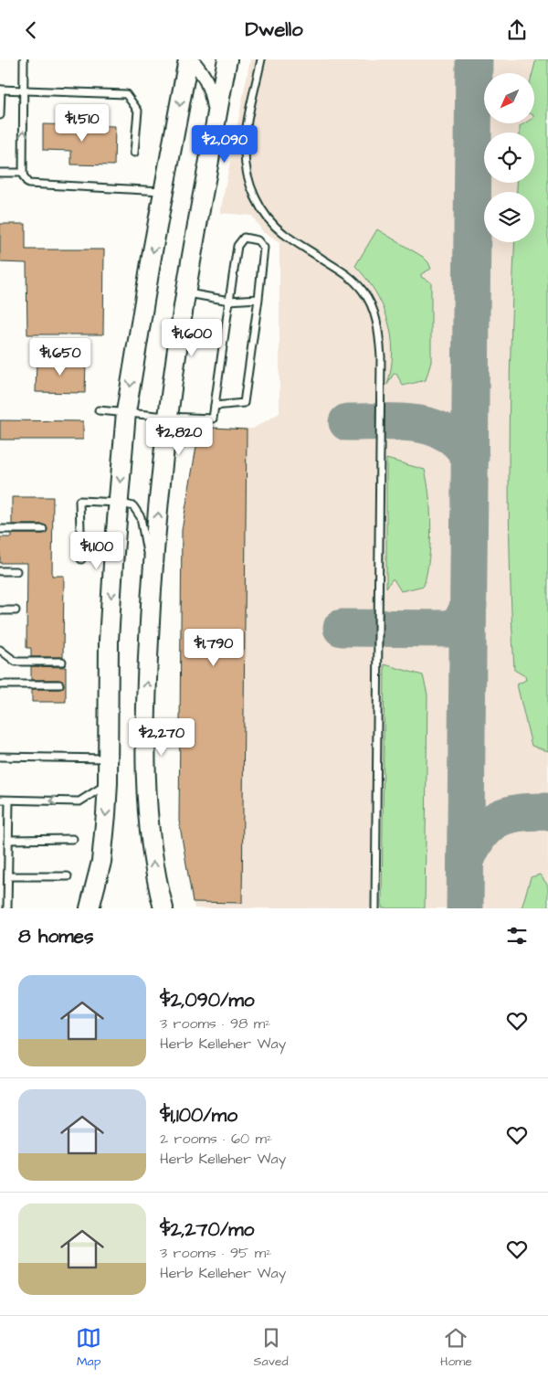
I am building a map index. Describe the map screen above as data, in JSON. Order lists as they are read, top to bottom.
{
  "north": "bottom left",
  "page": {
    "header": "Dwello",
    "price": [
      "$1,510",
      "$2,090",
      "$1,600",
      "$1,650",
      "$2,820",
      "$1,100",
      "$1,790",
      "$2,270"
    ],
    "heading": "8 homes",
    "list": [
      {
        "name": "$2,090/mo",
        "note": "3 rooms · 98 m² · Herb Kelleher Way"
      },
      {
        "name": "$1,100/mo",
        "note": "2 rooms · 60 m² · Herb Kelleher Way"
      },
      {
        "name": "$2,270/mo",
        "note": "3 rooms · 95 m² · Herb Kelleher Way"
      }
    ],
    "tabs": ["Map", "Saved", "Home"]
  }
}
